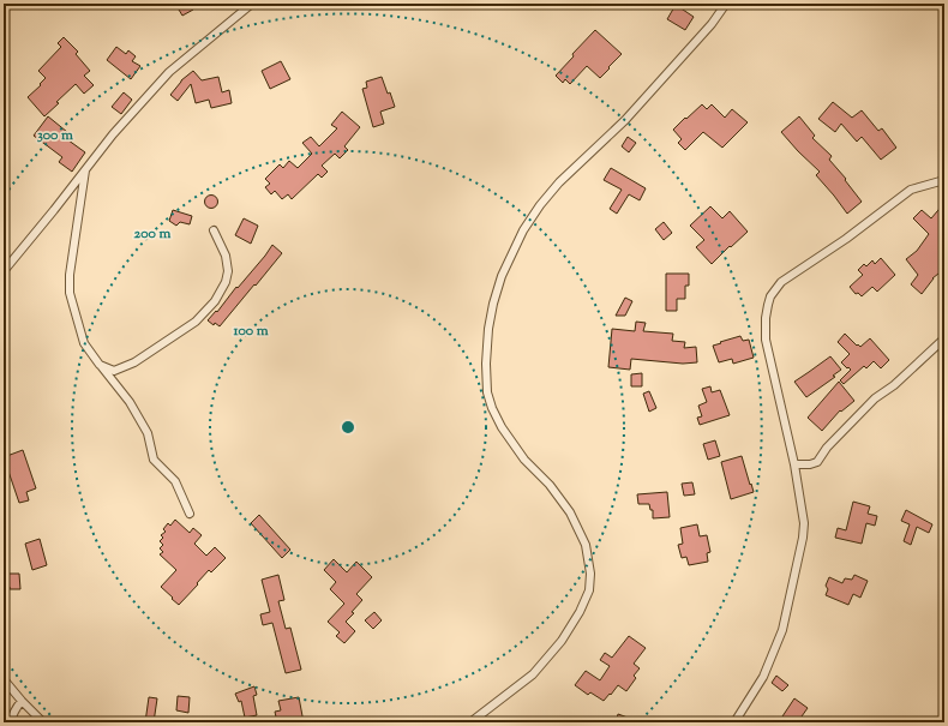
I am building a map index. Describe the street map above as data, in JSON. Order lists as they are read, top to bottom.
{
  "rings": ["300 m", "200 m", "100 m"]
}
